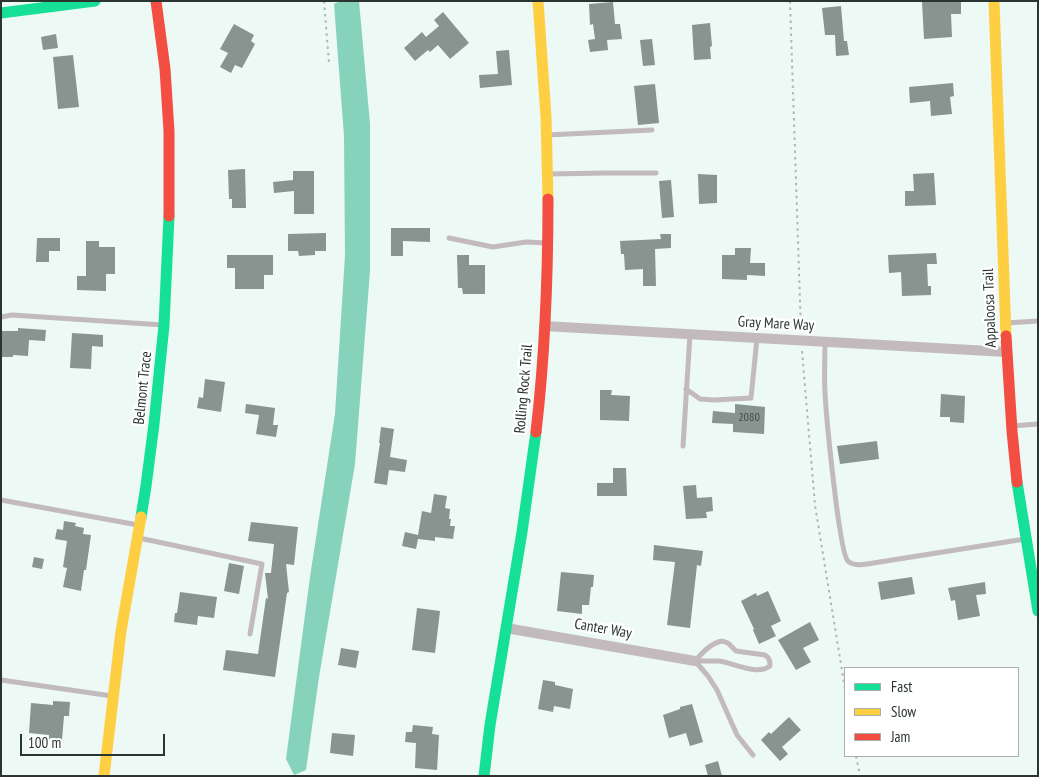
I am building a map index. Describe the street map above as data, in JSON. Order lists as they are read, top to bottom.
{
  "streets": {
    "street": [
      "Appaloosa Trail",
      "Gray Mare Way",
      "Belmont Trace",
      "Rolling Rock Trail",
      "Canter Way"
    ]
  },
  "crossings": [
    ["Appaloosa Trail", "Gray Mare Way"],
    ["Gray Mare Way", "Rolling Rock Trail"],
    ["Rolling Rock Trail", "Canter Way"]
  ],
  "house_numbers": ["2080"],
  "legend": ["Fast", "Slow", "Jam"],
  "scale_bar": "100 m"
}
